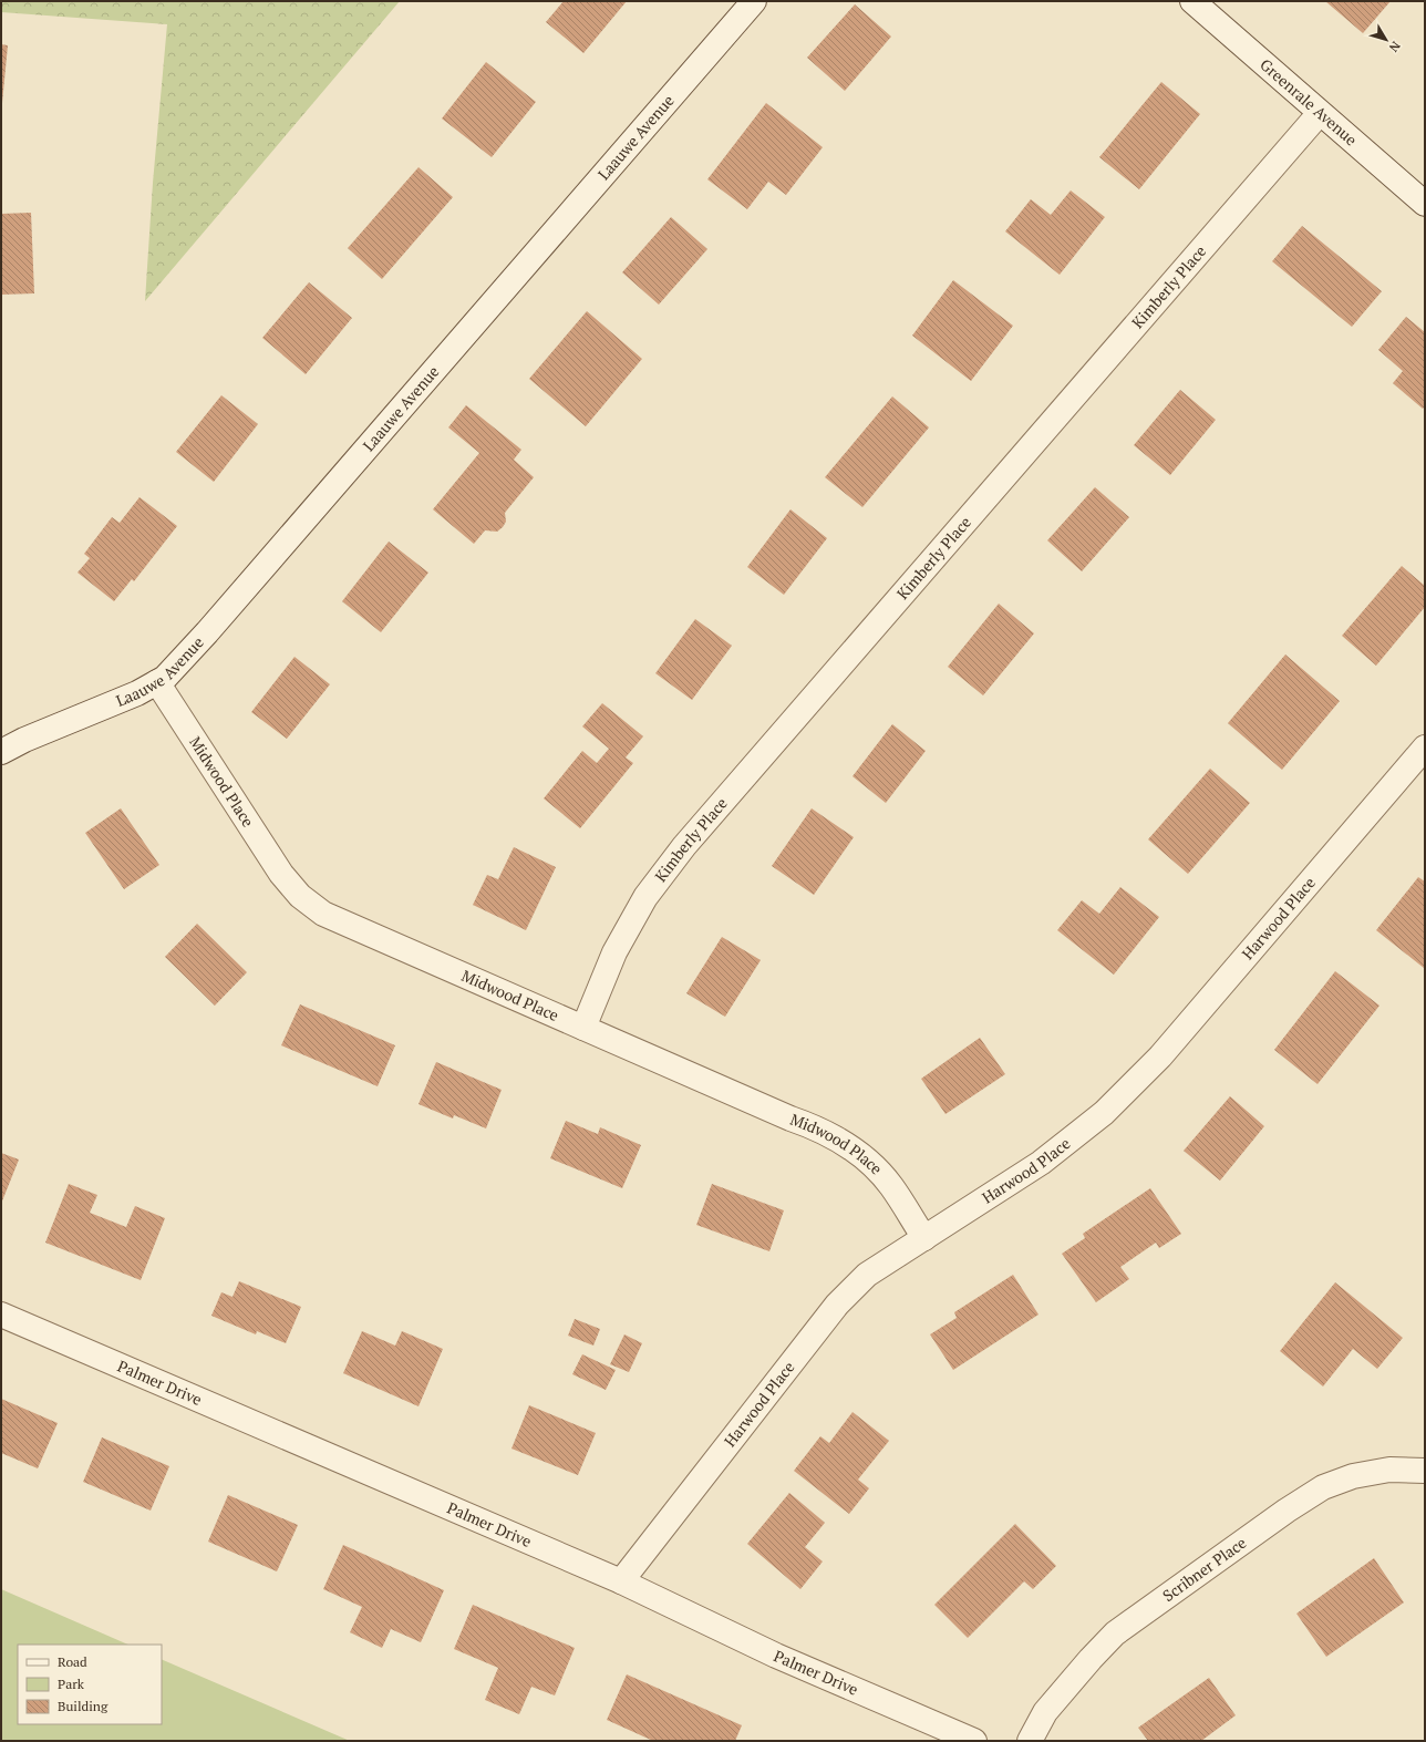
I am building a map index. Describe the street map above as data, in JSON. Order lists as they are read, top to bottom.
{
  "streets": {
    "street": [
      "Greenrale Avenue",
      "Laauwe Avenue",
      "Kimberly Place",
      "Midwood Place",
      "Harwood Place",
      "Palmer Drive",
      "Scribner Place"
    ]
  },
  "crossings": [
    ["Greenrale Avenue", "Kimberly Place"],
    ["Laauwe Avenue", "Midwood Place"],
    ["Kimberly Place", "Midwood Place"],
    ["Midwood Place", "Harwood Place"],
    ["Harwood Place", "Palmer Drive"]
  ],
  "legend": ["Road", "Park", "Building"],
  "north": "bottom right"
}
